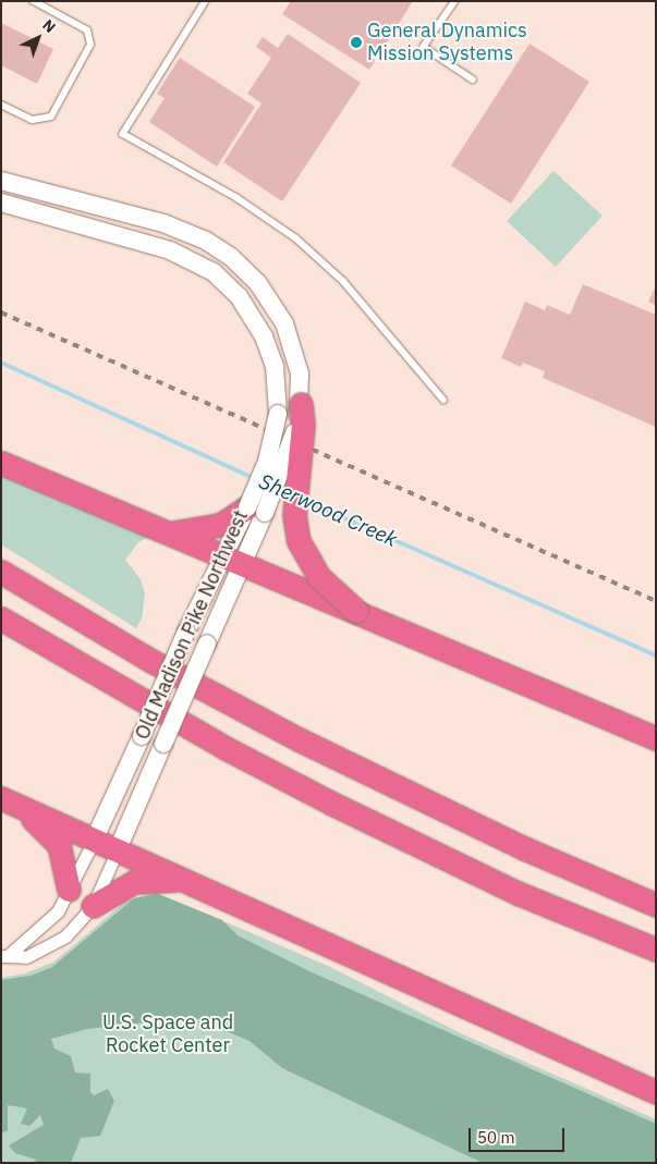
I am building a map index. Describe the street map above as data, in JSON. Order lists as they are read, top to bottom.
{
  "streets": {
    "main road": ["Old Madison Pike Northwest"]
  },
  "water": ["Sherwood Creek"],
  "parks": ["U.S. Space and Rocket Center"],
  "places": ["General Dynamics Mission Systems"],
  "scale_bar": "50 m",
  "north": "top right"
}
